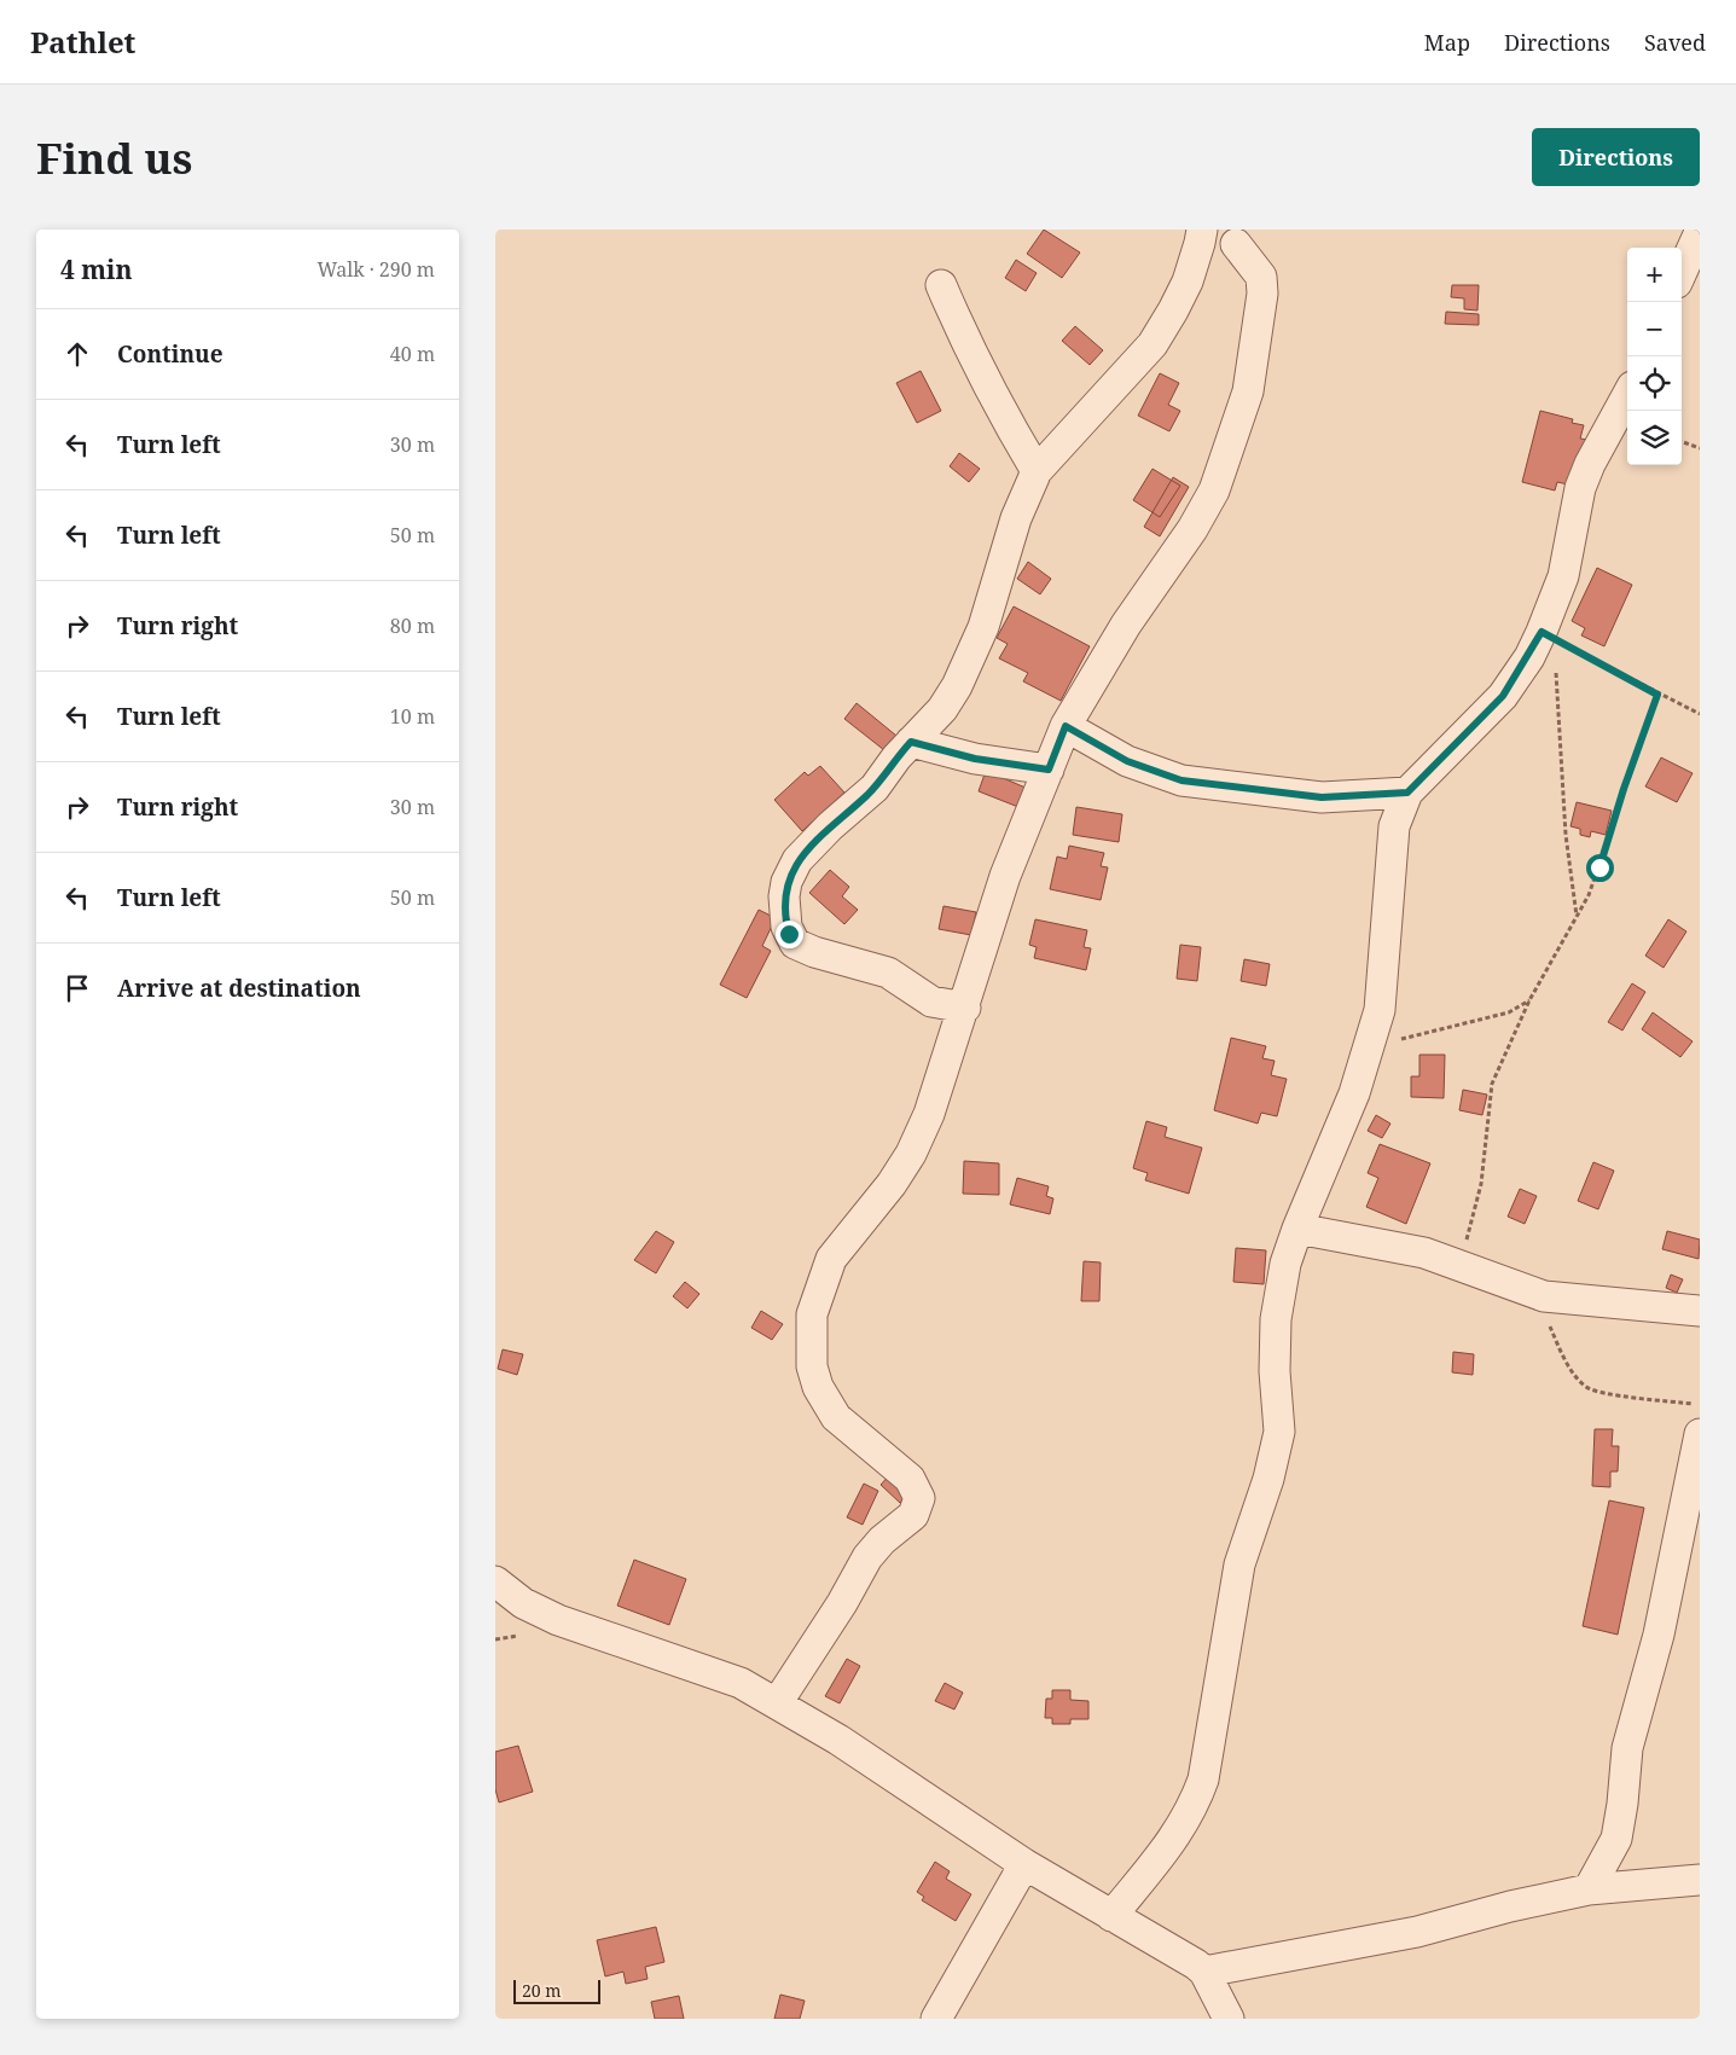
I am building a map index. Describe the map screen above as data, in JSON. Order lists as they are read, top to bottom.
{
  "scale_bar": "20 m",
  "page": {
    "header": "Pathlet",
    "nav": ["Map", "Directions", "Saved"],
    "buttons": "Directions",
    "title": "Find us",
    "heading": ["4 min", "Walk · 290 m"],
    "map_buttons": ["+", "−"],
    "list": [
      ["Continue", "40 m"],
      ["Turn left", "30 m"],
      ["Turn left", "50 m"],
      ["Turn right", "80 m"],
      ["Turn left", "10 m"],
      ["Turn right", "30 m"],
      ["Turn left", "50 m"],
      "Arrive at destination"
    ],
    "scale": "20 m"
  }
}
